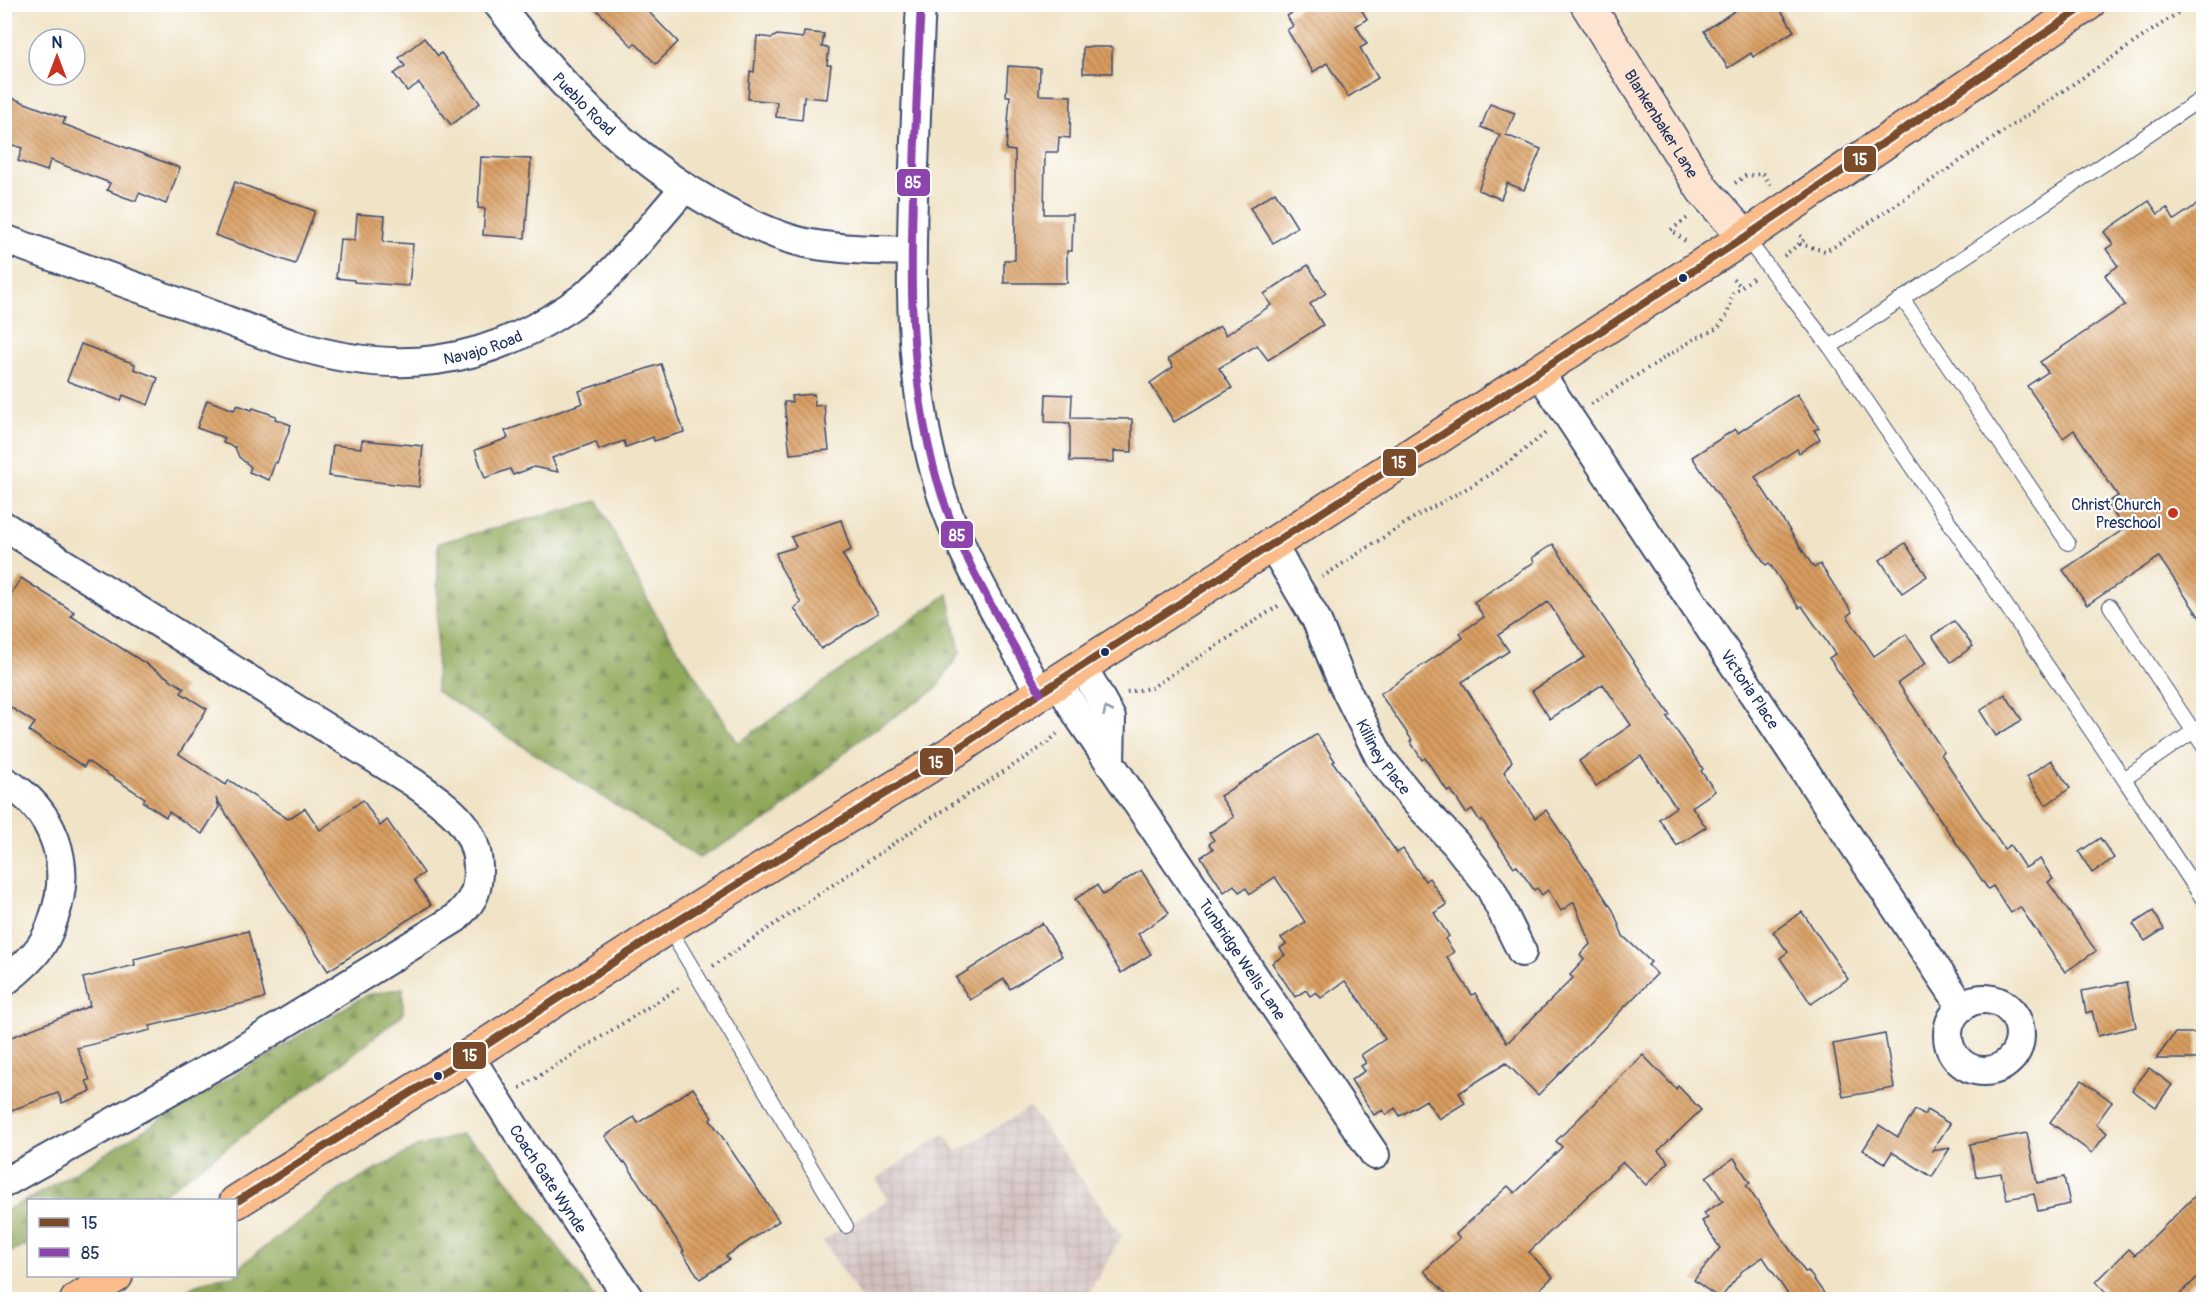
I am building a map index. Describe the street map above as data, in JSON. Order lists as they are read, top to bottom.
{
  "streets": {
    "street": [
      "Pueblo Road",
      "Blankenbaker Lane",
      "Navajo Road",
      "Victoria Place",
      "Killiney Place",
      "Tunbridge Wells Lane",
      "Coach Gate Wynde"
    ]
  },
  "crossings": [
    ["Pueblo Road", "Navajo Road"]
  ],
  "places": ["Christ Church Preschool"],
  "lines": ["transit line 15", "transit line 85"],
  "legend": ["15", "85"],
  "north": "top"
}
